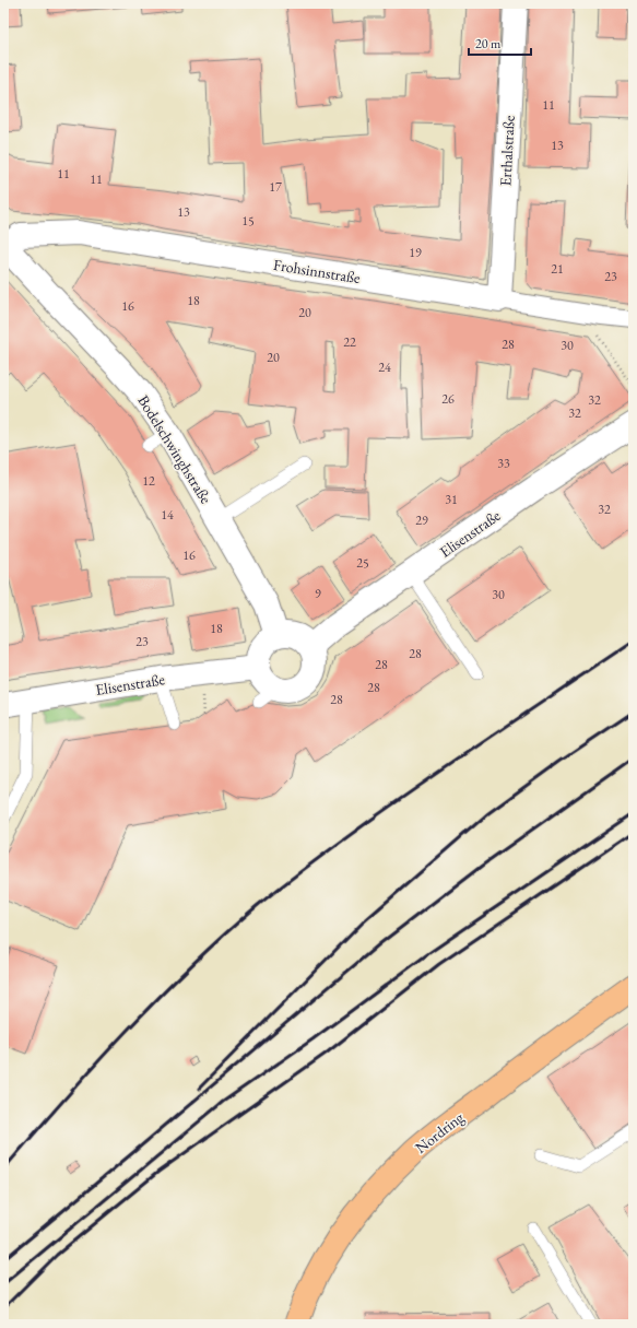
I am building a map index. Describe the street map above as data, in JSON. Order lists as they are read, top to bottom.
{
  "streets": {
    "main road": ["Nordring"],
    "street": [
      "Erthalstraße",
      "Frohsinnstraße",
      "Bodelschwinghstraße",
      "Elisenstraße"
    ]
  },
  "crossings": [
    ["Erthalstraße", "Frohsinnstraße"],
    ["Frohsinnstraße", "Bodelschwinghstraße"],
    ["Bodelschwinghstraße", "Elisenstraße"]
  ],
  "house_numbers": [
    "11",
    "13",
    "11",
    "11",
    "17",
    "13",
    "15",
    "19",
    "21",
    "23",
    "18",
    "16",
    "20",
    "22",
    "28",
    "30",
    "20",
    "24",
    "26",
    "32",
    "32",
    "33",
    "12",
    "31",
    "32",
    "14",
    "29",
    "16",
    "25",
    "9",
    "30",
    "18",
    "23",
    "28",
    "28",
    "28",
    "28"
  ],
  "scale_bar": "20 m"
}
